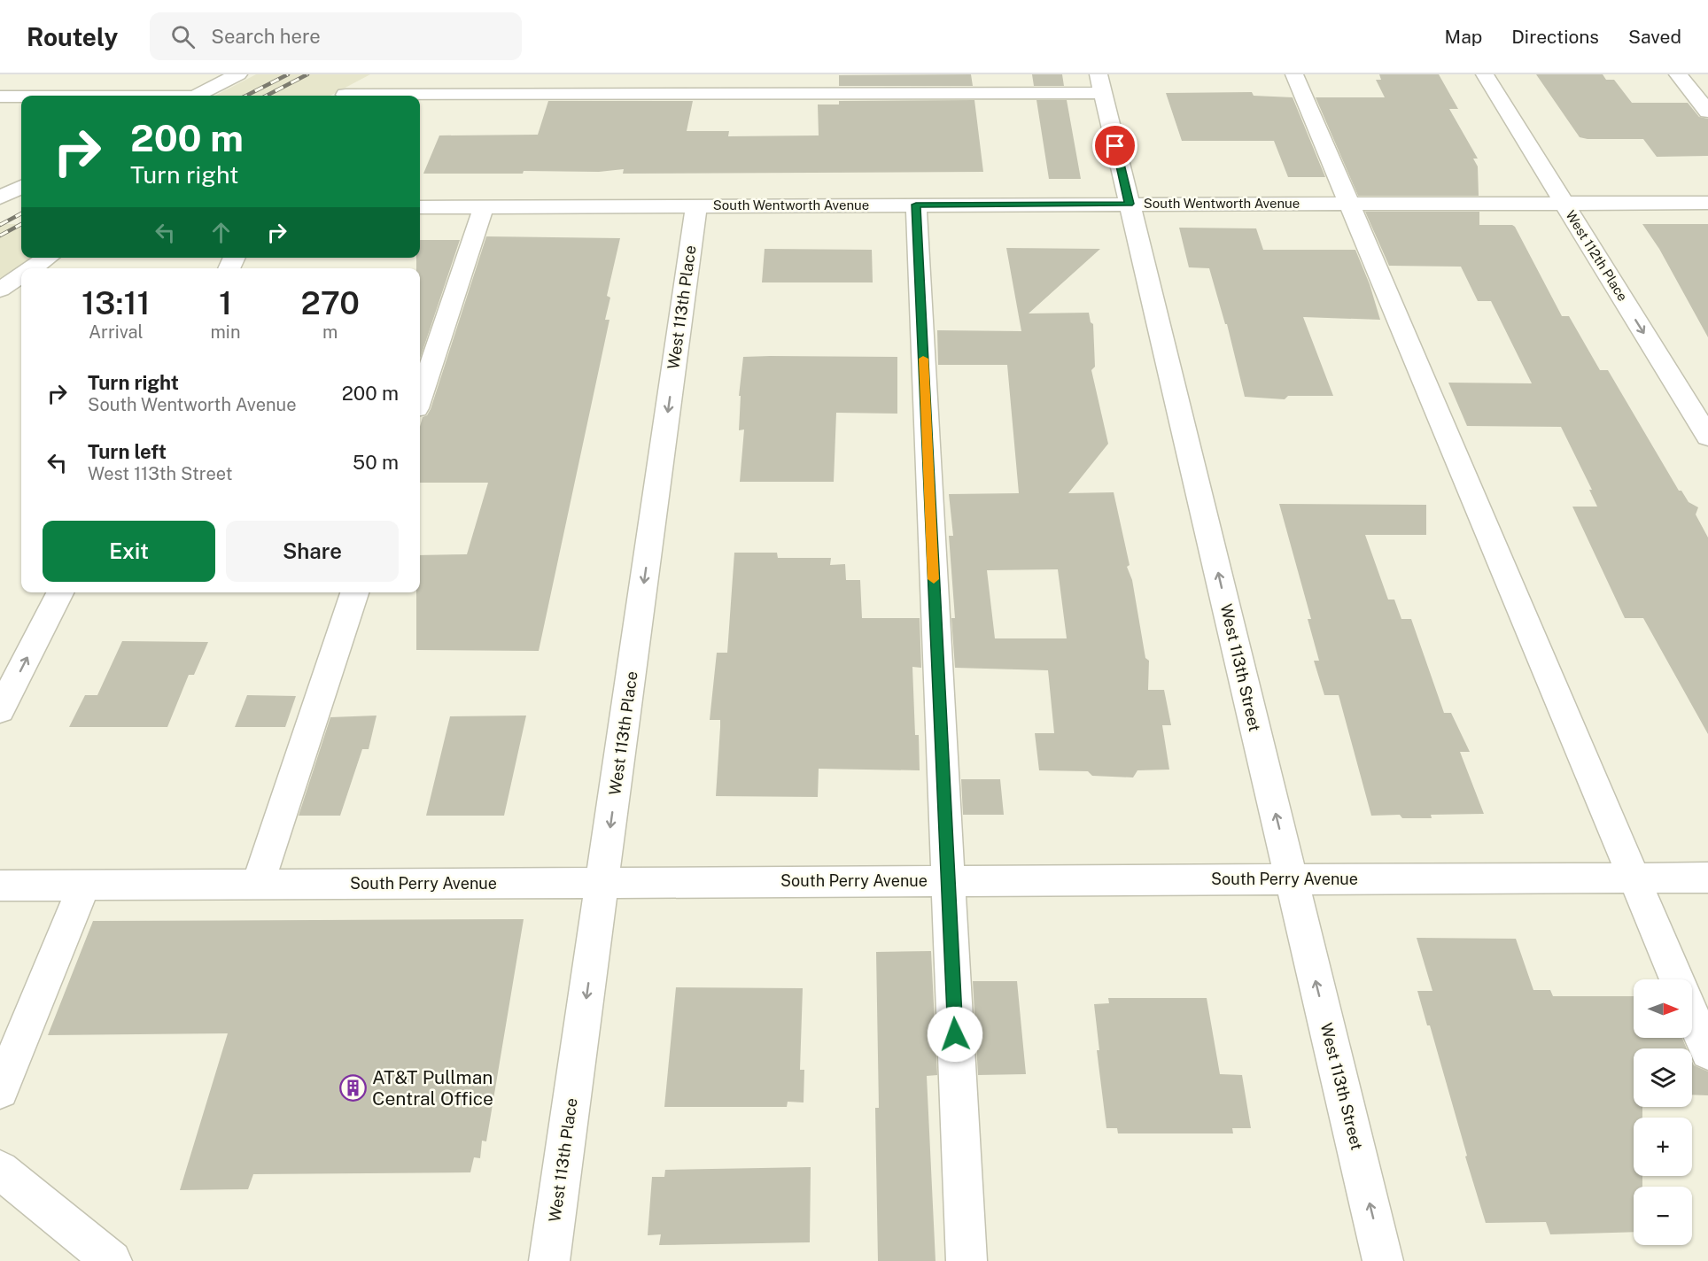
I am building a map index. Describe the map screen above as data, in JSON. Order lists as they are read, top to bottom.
{
  "streets": {
    "street": [
      "South Wentworth Avenue",
      "West 112th Place",
      "West 113th Place",
      "West 113th Street",
      "South Perry Avenue"
    ]
  },
  "crossings": [
    ["South Wentworth Avenue", "West 112th Place"],
    ["South Wentworth Avenue", "West 113th Place"],
    ["South Wentworth Avenue", "West 113th Street"],
    ["West 113th Place", "South Perry Avenue"],
    ["West 113th Street", "South Perry Avenue"]
  ],
  "places": {
    "building": ["AT&T Pullman Central Office"]
  },
  "north": "right",
  "page": {
    "header": "Routely",
    "search": "Search here",
    "nav": ["Map", "Directions", "Saved"],
    "turn": ["200 m", "Turn right"],
    "eta": [
      "13:11",
      "Arrival",
      "1",
      "min",
      "270",
      "m"
    ],
    "list": [
      {
        "name": "Turn right",
        "note": "South Wentworth Avenue",
        "value": "200 m"
      },
      {
        "name": "Turn left",
        "note": "West 113th Street",
        "value": "50 m"
      }
    ],
    "buttons": ["Exit", "Share"],
    "map_buttons": ["+", "−"]
  }
}
